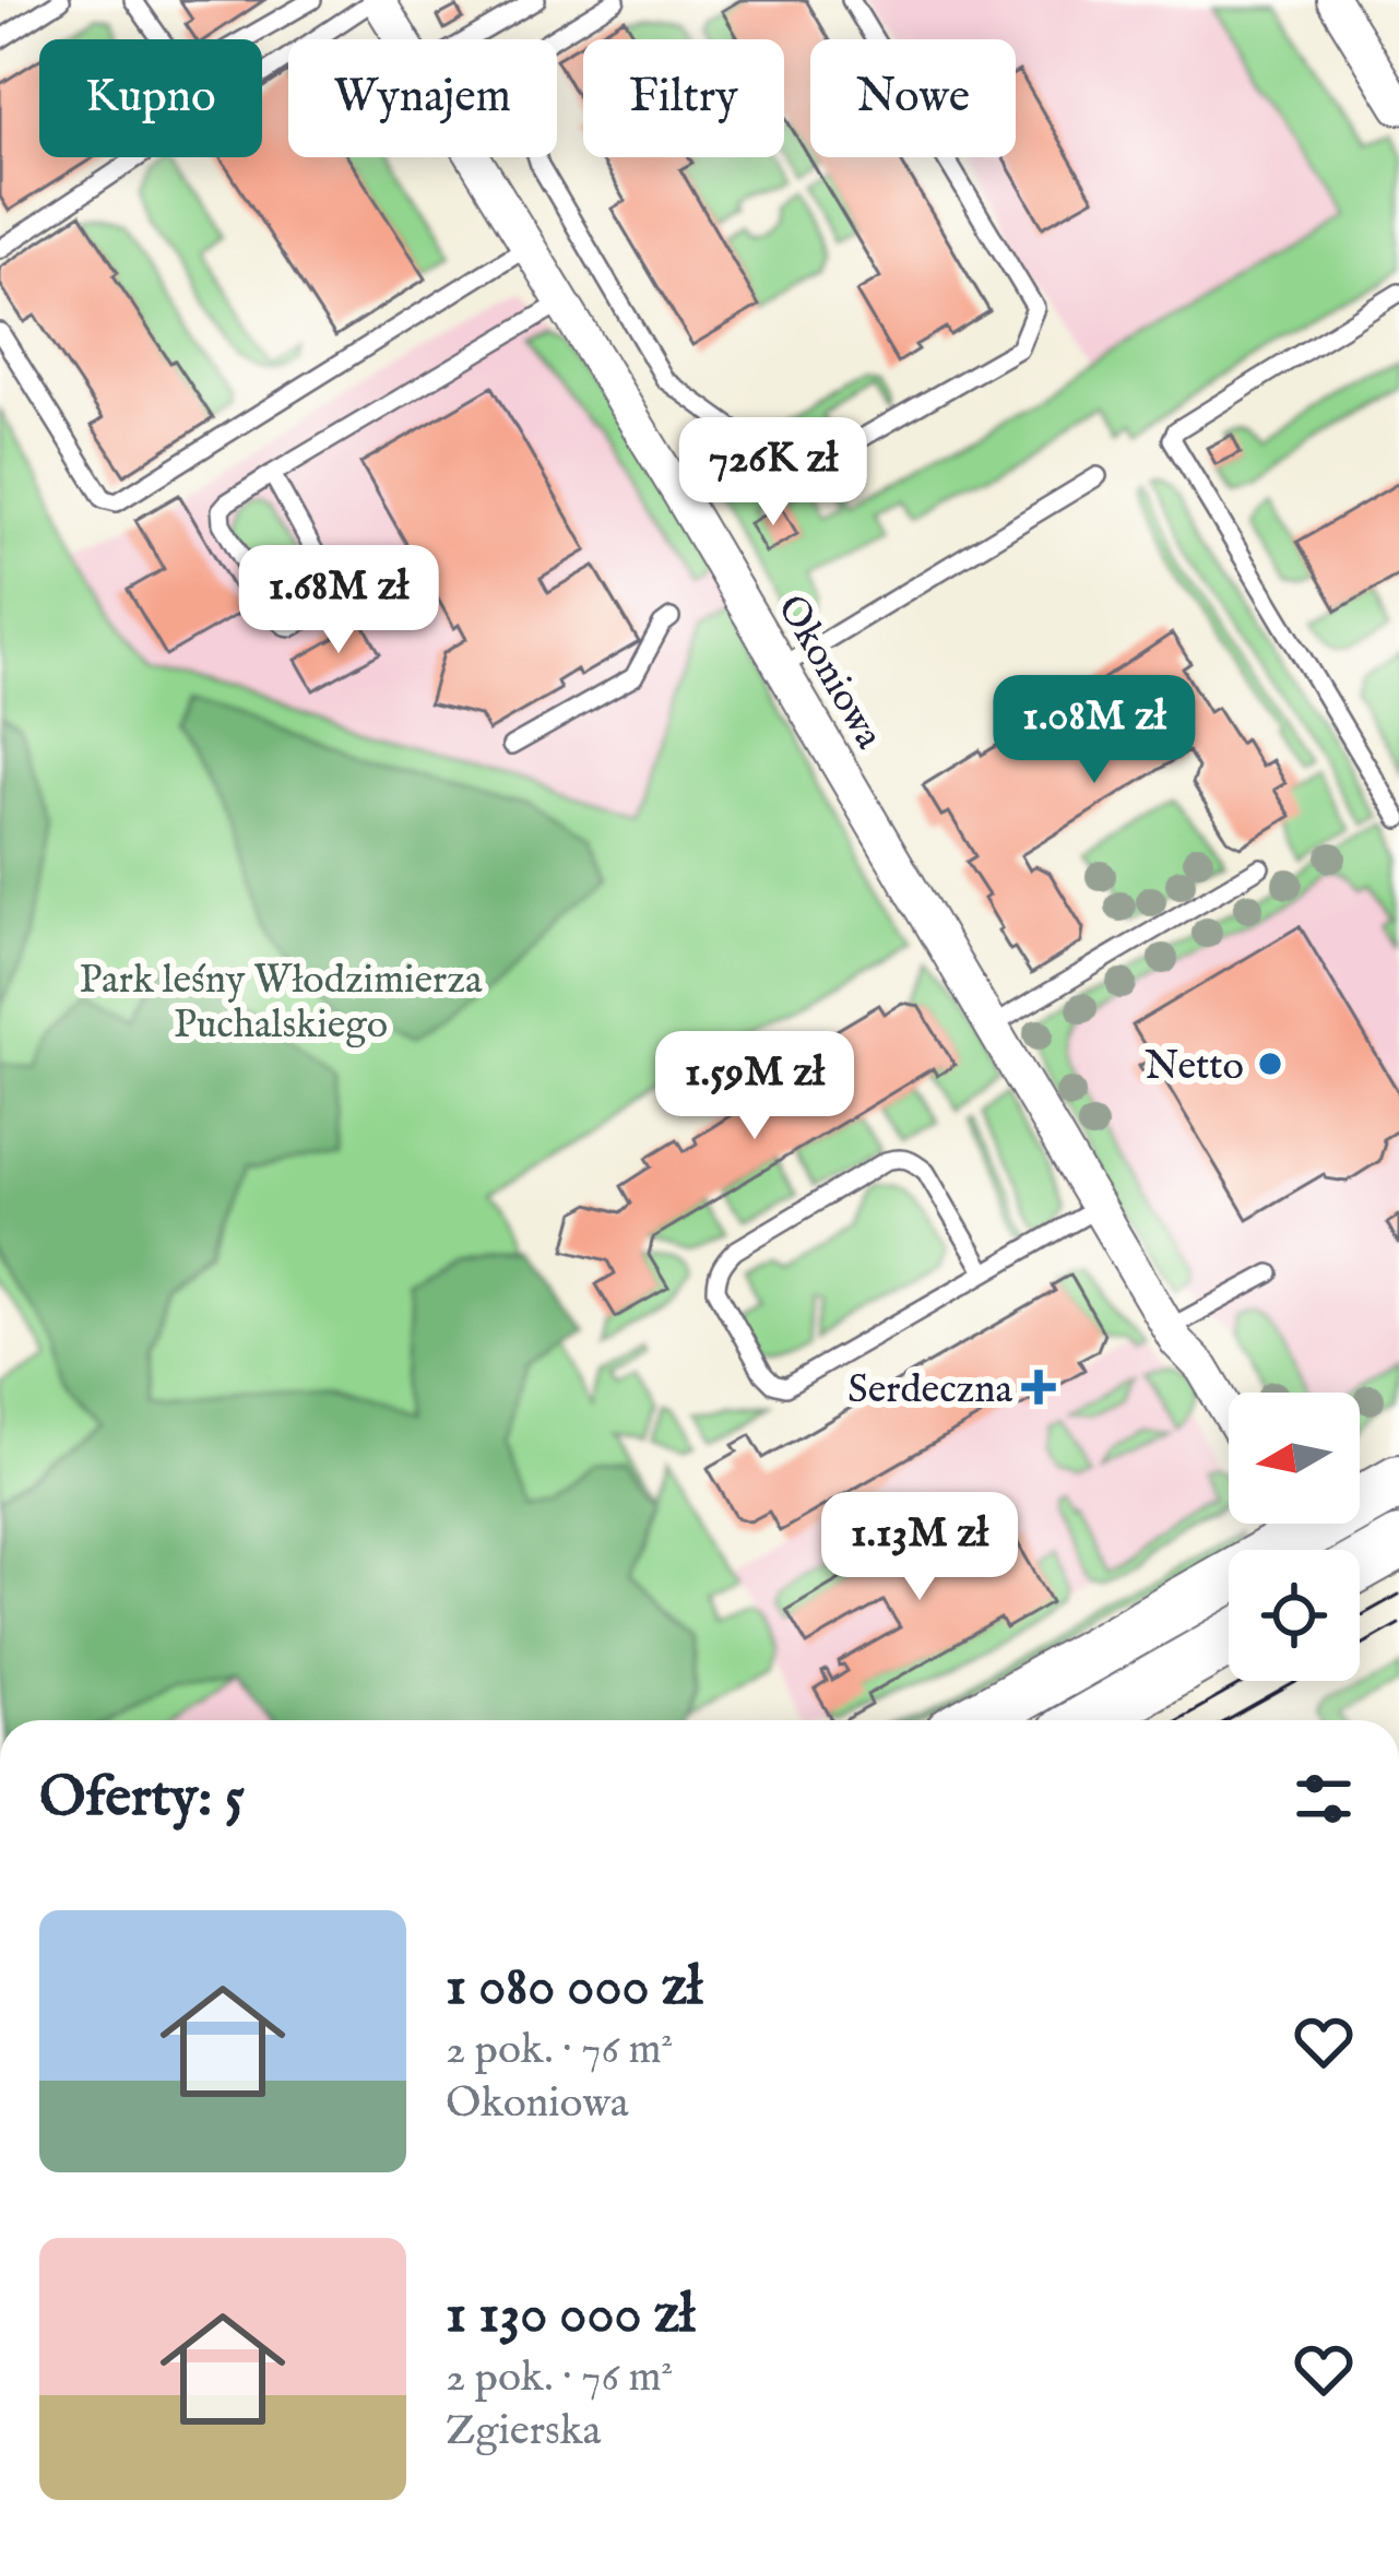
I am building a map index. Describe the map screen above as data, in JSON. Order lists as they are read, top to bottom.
{
  "streets": {
    "street": ["Okoniowa"]
  },
  "parks": ["Park leśny Włodzimierza Puchalskiego"],
  "places": {
    "other": ["Netto"],
    "health": ["Serdeczna"]
  },
  "north": "left",
  "page": {
    "chip": [
      "Kupno",
      "Wynajem",
      "Filtry",
      "Nowe"
    ],
    "price": [
      "726K zł",
      "1.68M zł",
      "1.08M zł",
      "1.59M zł",
      "1.13M zł"
    ],
    "heading": "Oferty: 5",
    "list": [
      {
        "name": "1 080 000 zł",
        "note": "2 pok. · 76 m² · Okoniowa"
      },
      {
        "name": "1 130 000 zł",
        "note": "2 pok. · 76 m² · Zgierska"
      }
    ]
  }
}
